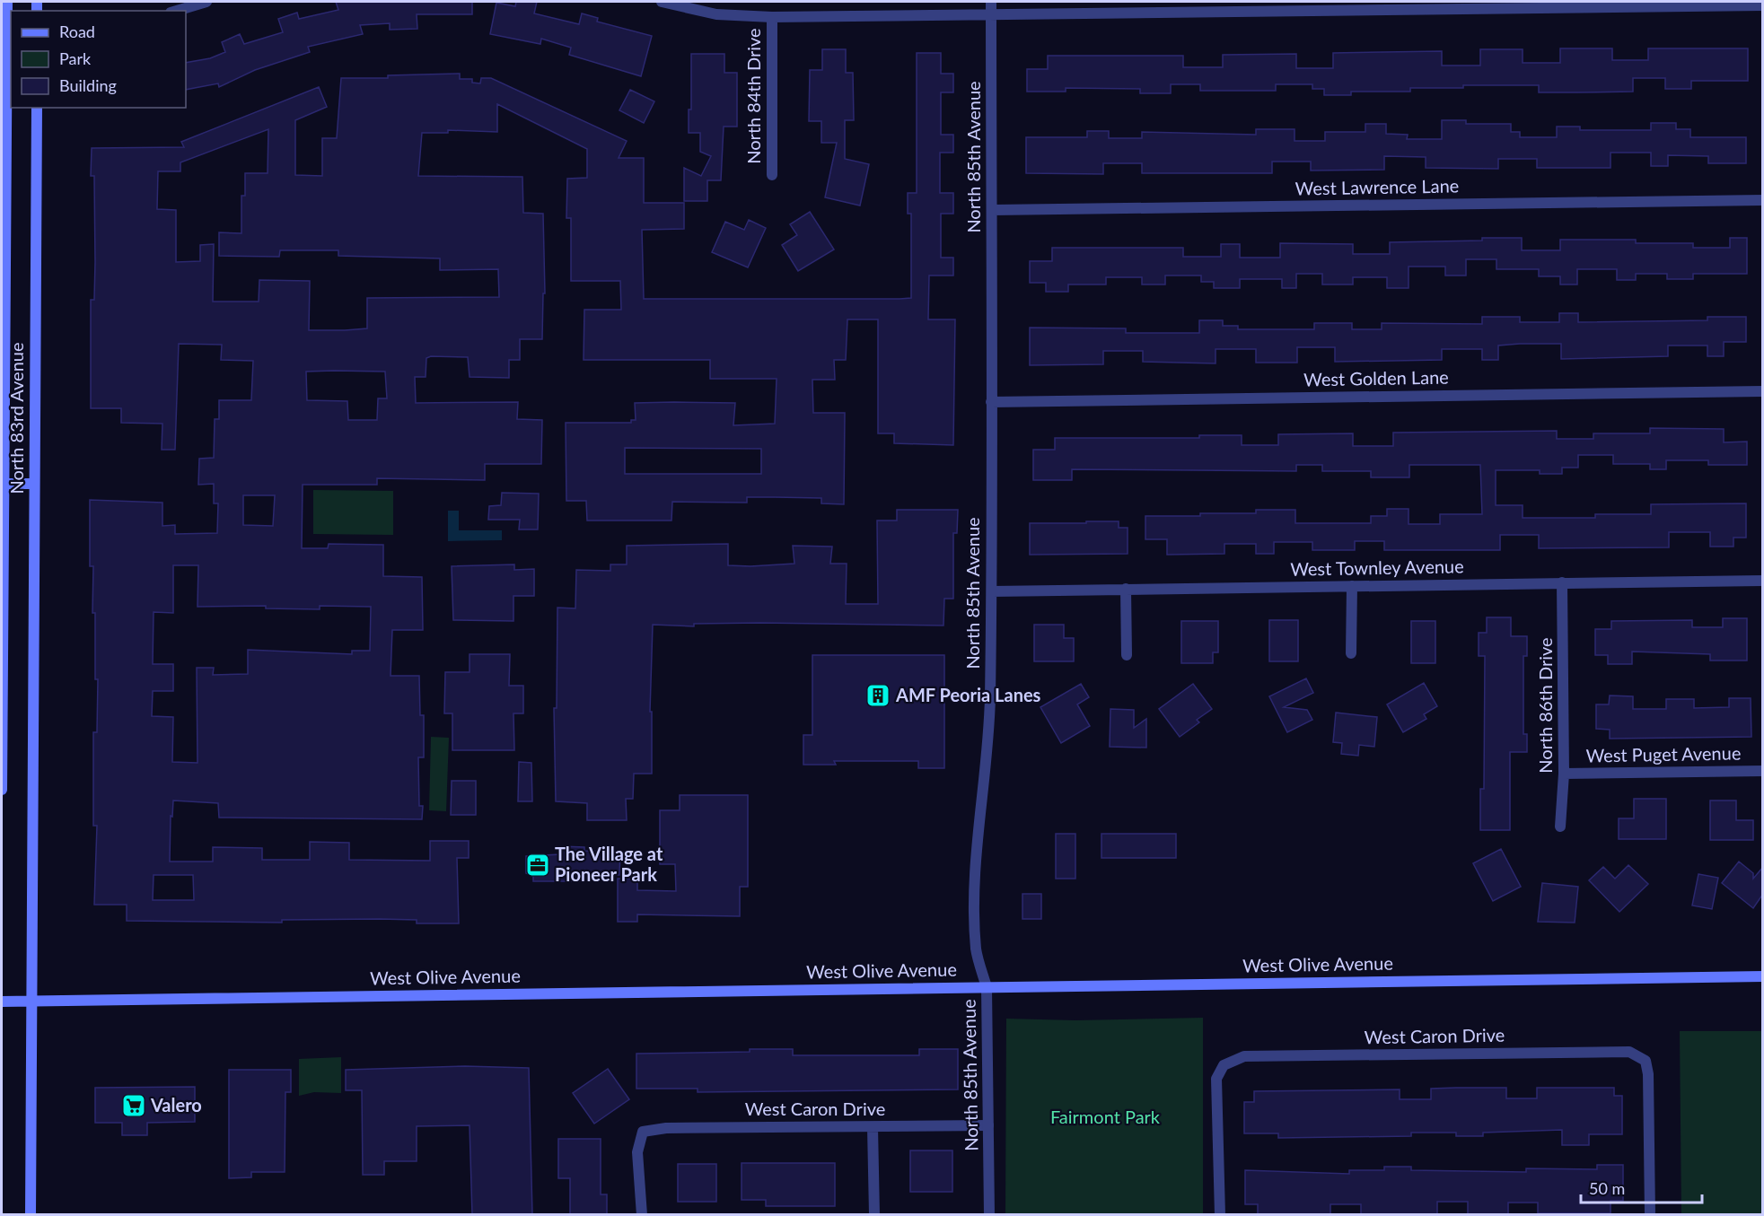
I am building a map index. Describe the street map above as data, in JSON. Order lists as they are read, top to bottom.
{
  "streets": {
    "main road": ["North 83rd Avenue", "West Olive Avenue"],
    "street": [
      "North 84th Drive",
      "North 85th Avenue",
      "West Lawrence Lane",
      "West Golden Lane",
      "West Townley Avenue",
      "North 86th Drive",
      "West Puget Avenue",
      "West Caron Drive"
    ]
  },
  "crossings": [
    ["North 85th Avenue", "West Lawrence Lane"],
    ["North 85th Avenue", "West Golden Lane"],
    ["North 85th Avenue", "West Townley Avenue"],
    ["North 85th Avenue", "West Olive Avenue"],
    ["North 85th Avenue", "West Caron Drive"],
    ["North 83rd Avenue", "West Olive Avenue"],
    ["West Townley Avenue", "North 86th Drive"],
    ["North 86th Drive", "West Puget Avenue"]
  ],
  "parks": ["Fairmont Park"],
  "places": {
    "building": ["AMF Peoria Lanes"],
    "office": ["The Village at Pioneer Park"],
    "supermarket": ["Valero"]
  },
  "legend": ["Road", "Park", "Building"],
  "scale_bar": "50 m"
}
